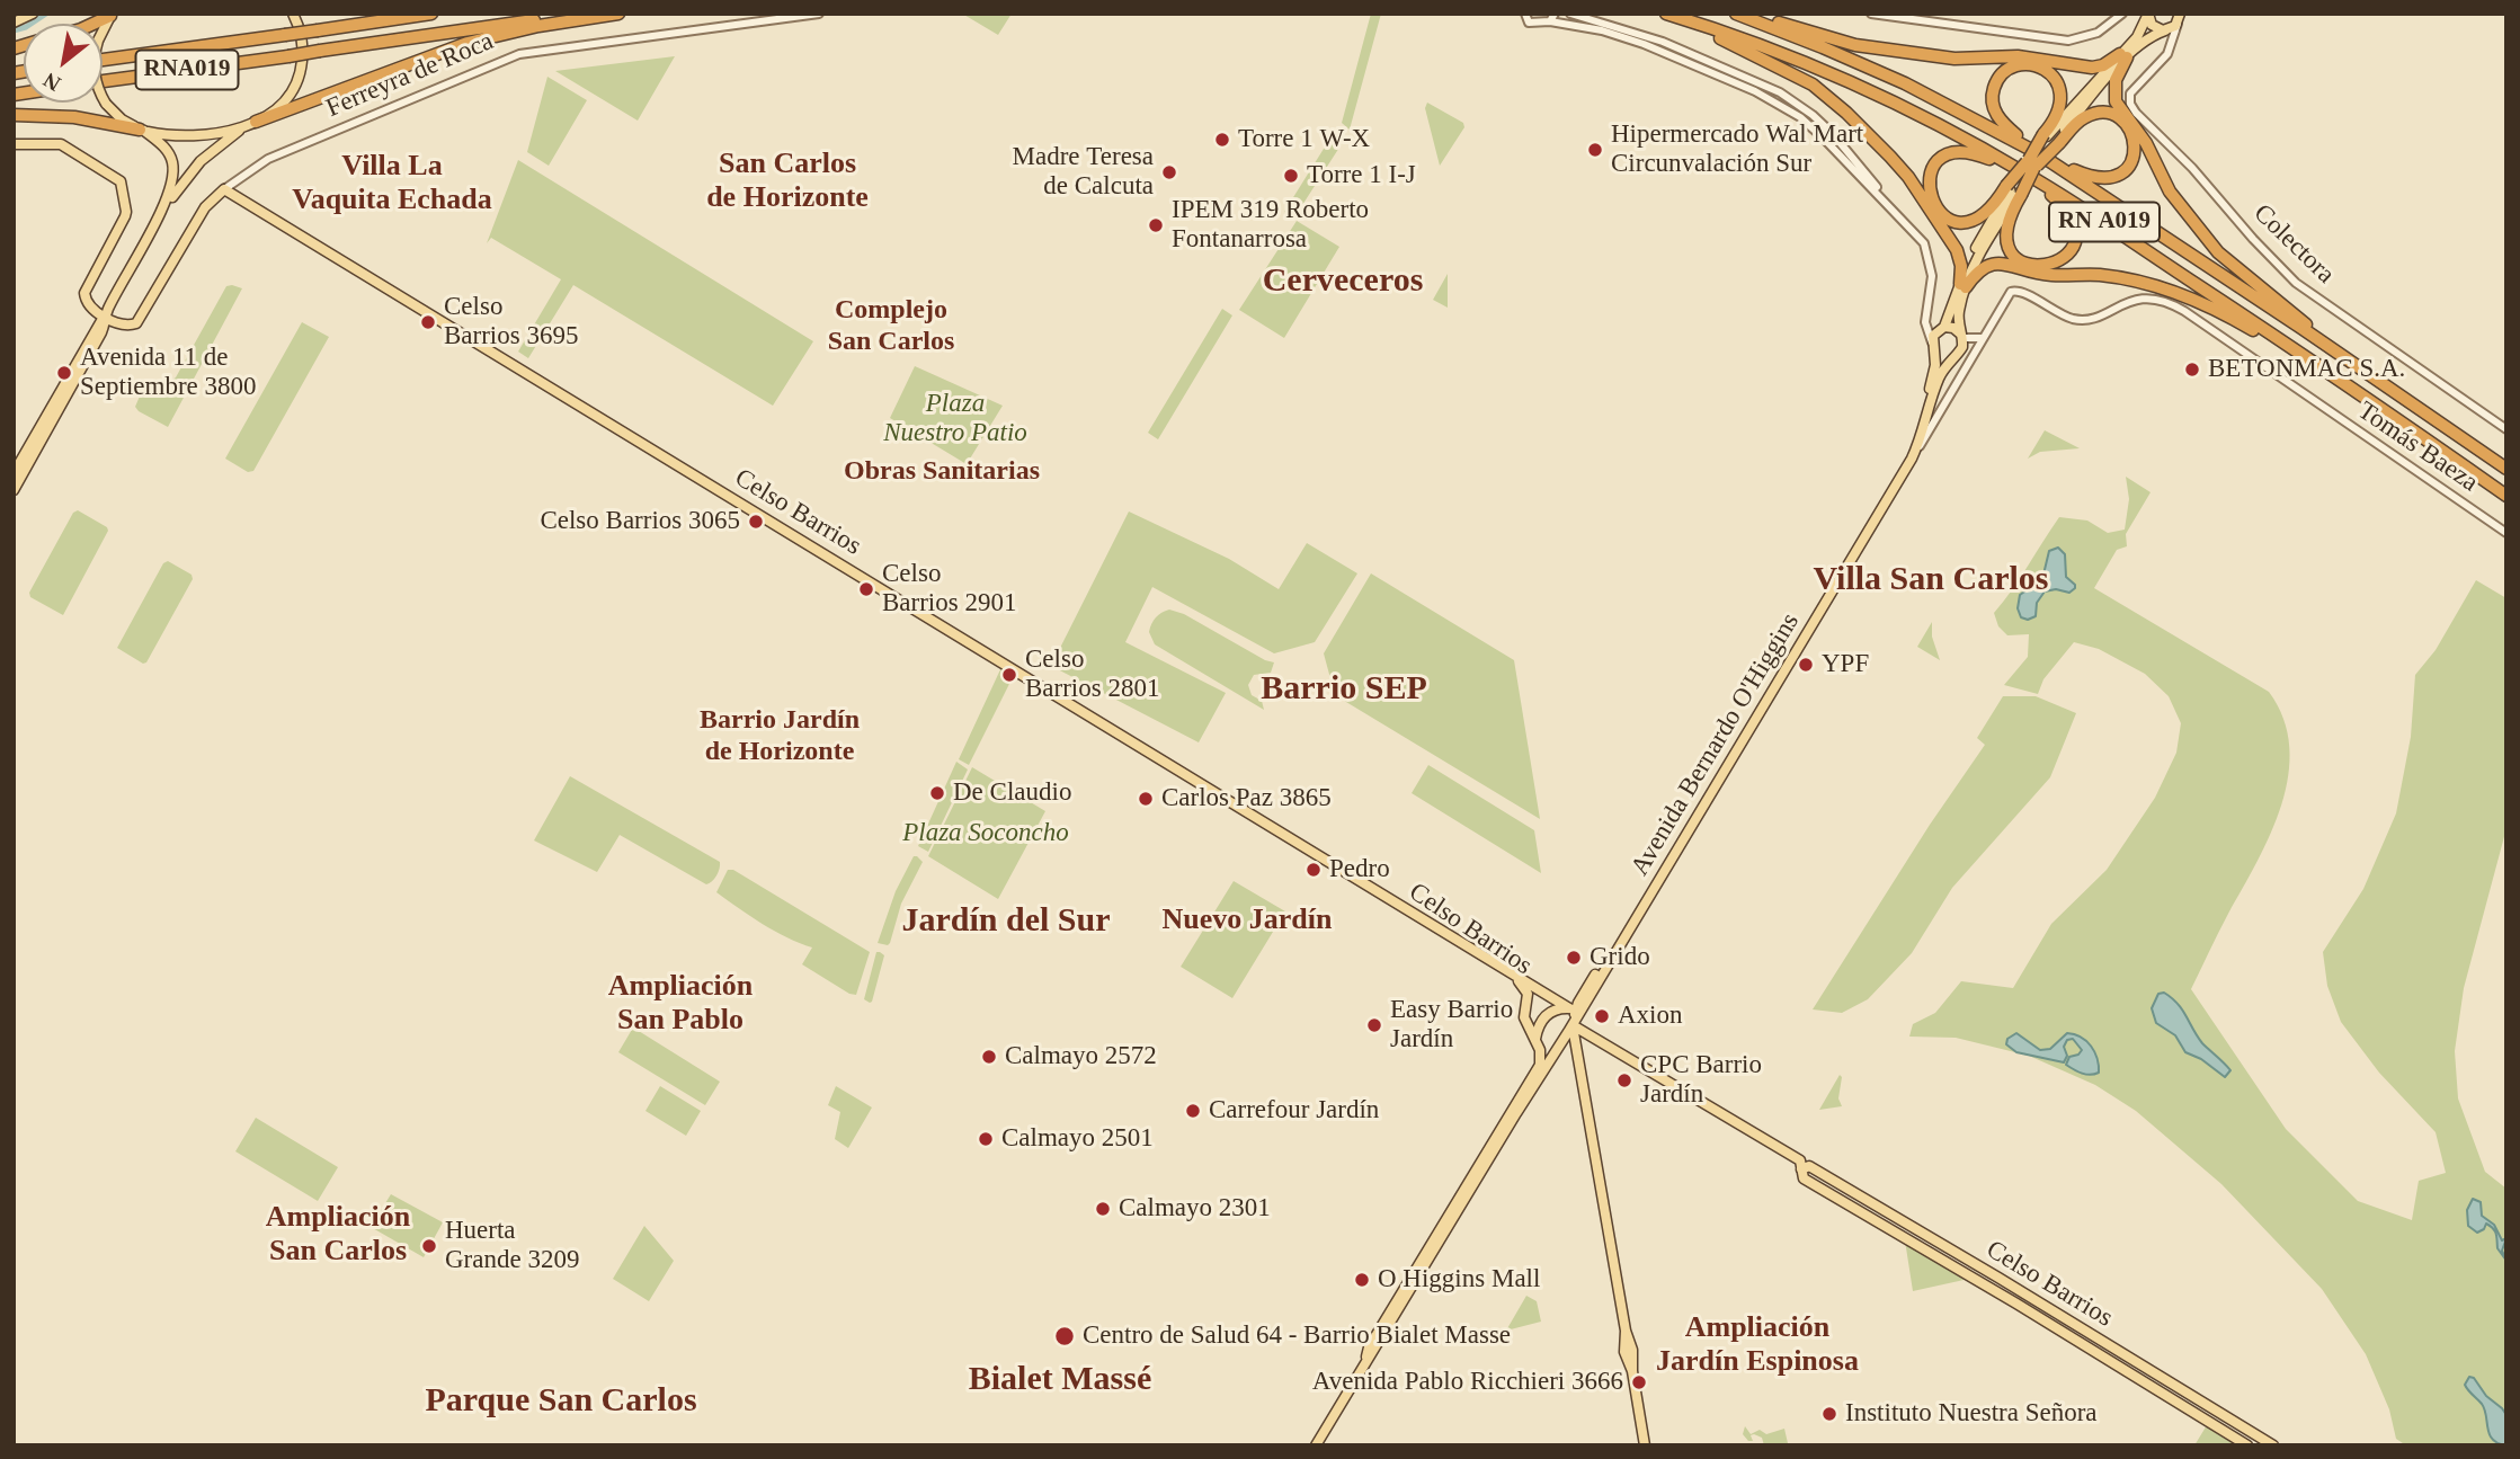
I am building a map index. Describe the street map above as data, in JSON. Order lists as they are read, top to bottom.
{
  "streets": {
    "highway": ["RNA019", "RN A019"],
    "main road": ["Ferreyra de Roca", "Celso Barrios", "Avenida Bernardo O'Higgins"],
    "street": ["Colectora", "Tomás Baeza"]
  },
  "crossings": [
    ["Ferreyra de Roca", "Celso Barrios"],
    ["Celso Barrios", "Avenida Bernardo O'Higgins"]
  ],
  "districts": [
    "San Carlos de Horizonte",
    "Villa La Vaquita Echada",
    "Cerveceros",
    "Complejo San Carlos",
    "Obras Sanitarias",
    "Villa San Carlos",
    "Barrio SEP",
    "Barrio Jardín de Horizonte",
    "Nuevo Jardín",
    "Jardín del Sur",
    "Ampliación San Pablo",
    "Ampliación San Carlos",
    "Ampliación Jardín Espinosa",
    "Bialet Massé",
    "Parque San Carlos"
  ],
  "parks": ["Plaza Nuestro Patio", "Plaza Soconcho"],
  "places": [
    "Torre 1 W-X",
    "Hipermercado Wal Mart Circunvalación Sur",
    "Madre Teresa de Calcuta",
    "Torre 1 I-J",
    "IPEM 319 Roberto Fontanarrosa",
    "Celso Barrios 3695",
    "BETONMAC S.A.",
    "Avenida 11 de Septiembre 3800",
    "Celso Barrios 3065",
    "Celso Barrios 2901",
    "YPF",
    "Celso Barrios 2801",
    "De Claudio",
    "Carlos Paz 3865",
    "Pedro",
    "Grido",
    "Axion",
    "Easy Barrio Jardín",
    "Calmayo 2572",
    "CPC Barrio Jardín",
    "Carrefour Jardín",
    "Calmayo 2501",
    "Calmayo 2301",
    "Huerta Grande 3209",
    "O Higgins Mall",
    "Centro de Salud 64 - Barrio Bialet Masse",
    "Avenida Pablo Ricchieri 3666",
    "Instituto Nuestra Señora"
  ],
  "north": "bottom left"
}
